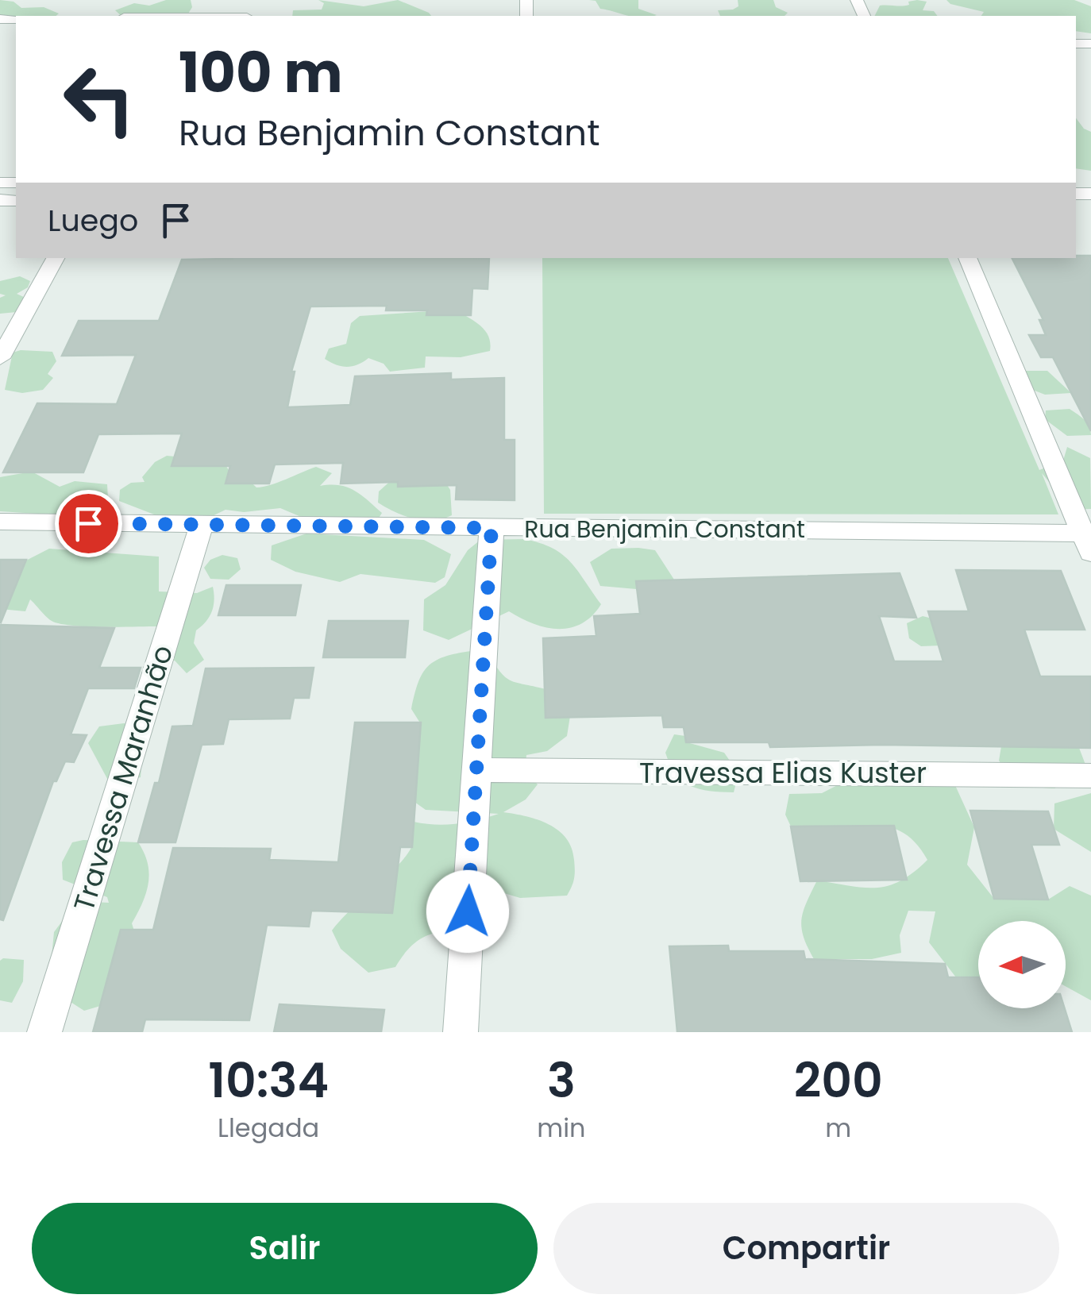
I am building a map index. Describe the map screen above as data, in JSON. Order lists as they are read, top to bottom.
{
  "streets": {
    "street": ["Rua Benjamin Constant", "Travessa Elias Kuster", "Travessa Maranhão"]
  },
  "crossings": [
    ["Rua Benjamin Constant", "Travessa Maranhão"]
  ],
  "north": "left",
  "page": {
    "turn": ["100 m", "Rua Benjamin Constant"],
    "then": "Luego",
    "eta": [
      "10:34",
      "Llegada",
      "3",
      "min",
      "200",
      "m"
    ],
    "buttons": ["Salir", "Compartir"]
  }
}
